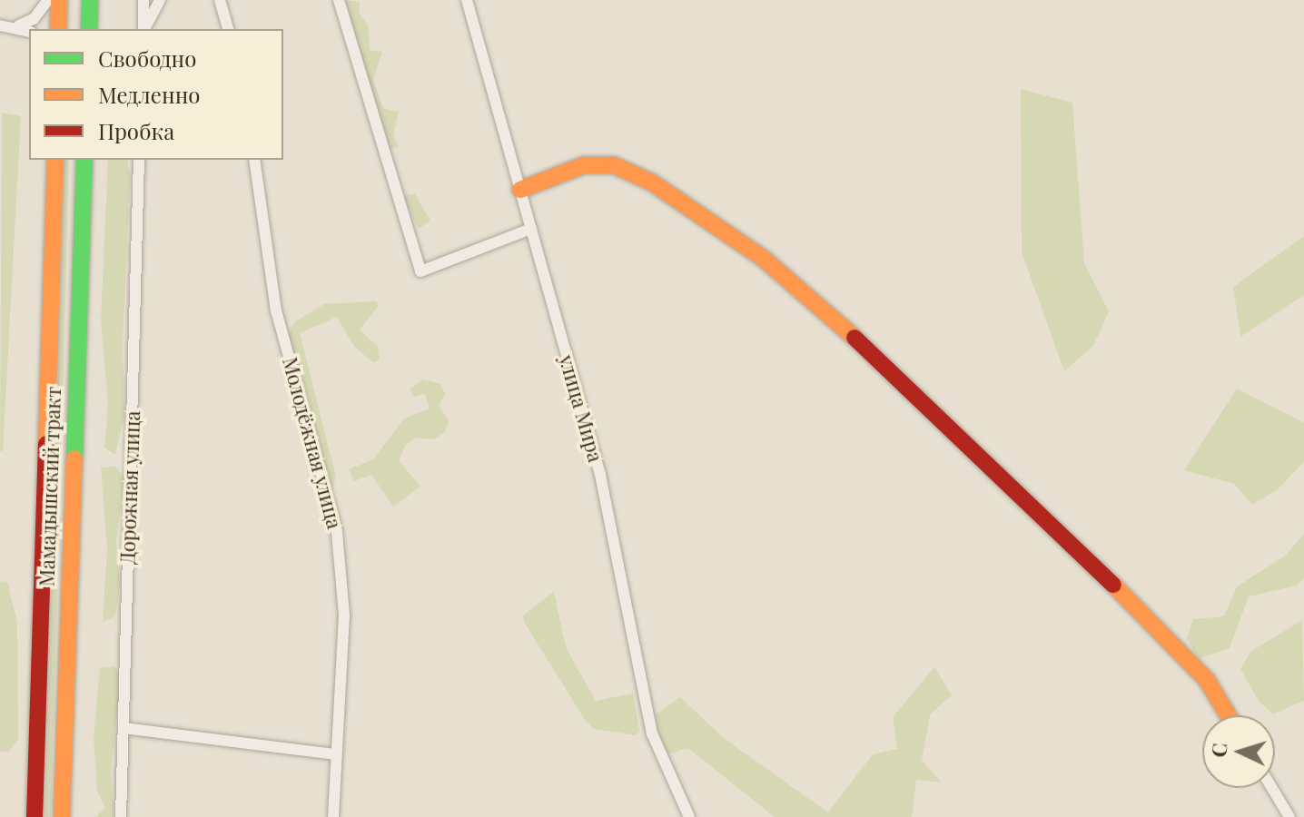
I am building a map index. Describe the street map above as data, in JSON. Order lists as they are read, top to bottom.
{
  "streets": {
    "main road": ["Мамадышский тракт"],
    "street": ["улица Мира", "Молодёжная улица", "Дорожная улица"]
  },
  "legend": ["Свободно", "Медленно", "Пробка"],
  "north": "left"
}
